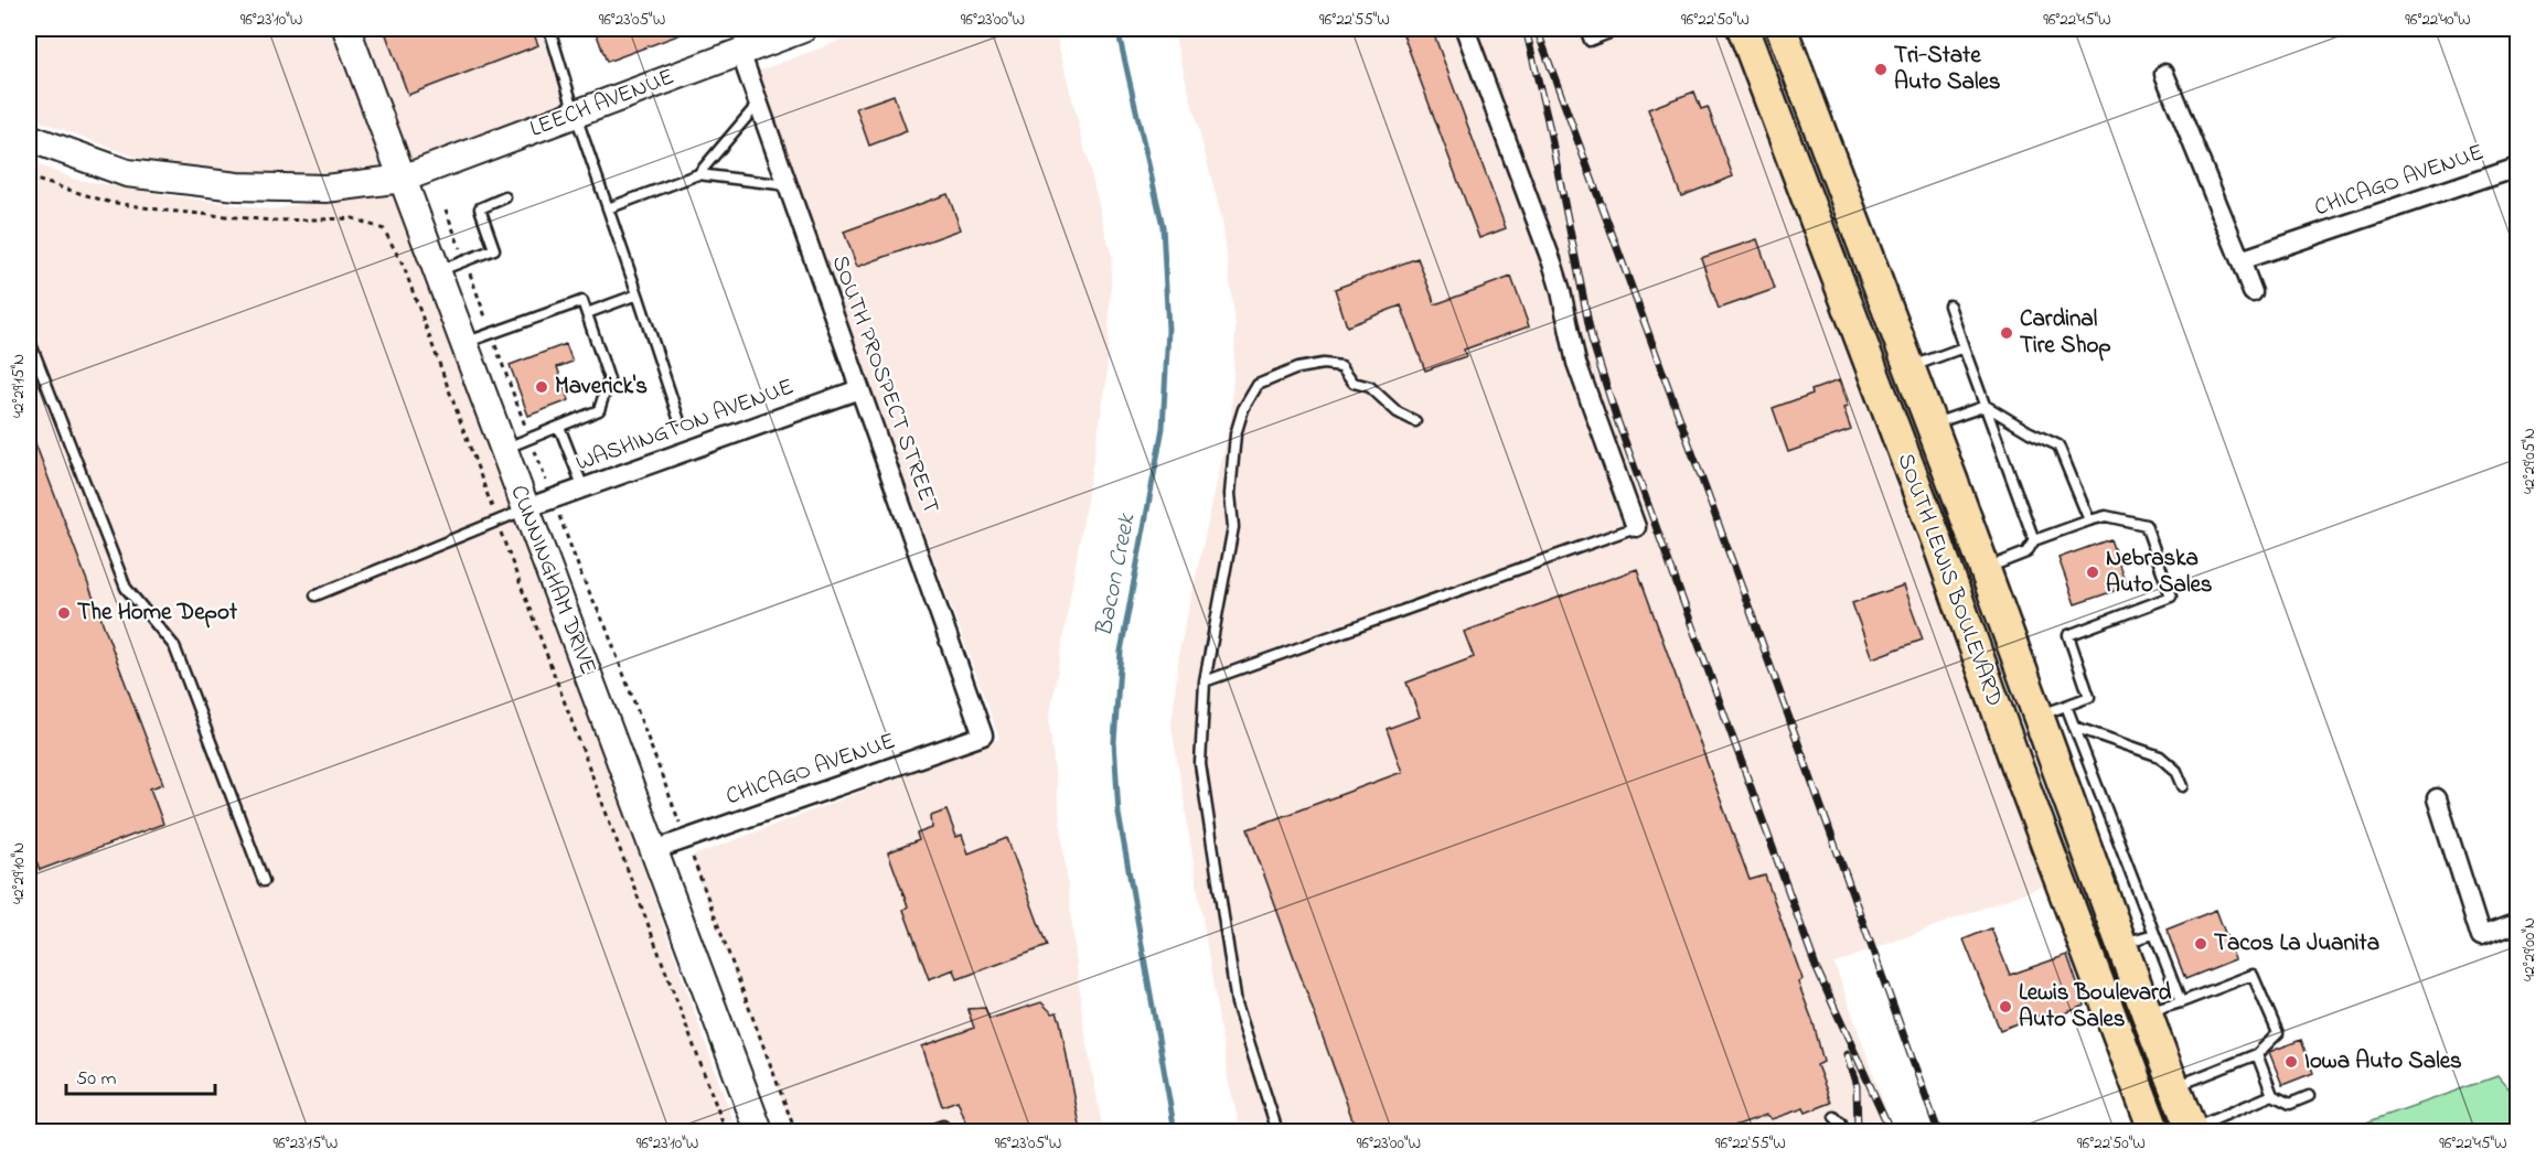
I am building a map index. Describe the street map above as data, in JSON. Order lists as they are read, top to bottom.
{
  "streets": {
    "main road": ["SOUTH LEWIS BOULEVARD"],
    "street": [
      "LEECH AVENUE",
      "CHICAGO AVENUE",
      "SOUTH PROSPECT STREET",
      "WASHINGTON AVENUE",
      "CUNNINGHAM DRIVE"
    ]
  },
  "crossings": [
    ["LEECH AVENUE", "SOUTH PROSPECT STREET"],
    ["LEECH AVENUE", "CUNNINGHAM DRIVE"],
    ["CHICAGO AVENUE", "SOUTH PROSPECT STREET"],
    ["CHICAGO AVENUE", "CUNNINGHAM DRIVE"],
    ["SOUTH PROSPECT STREET", "WASHINGTON AVENUE"],
    ["WASHINGTON AVENUE", "CUNNINGHAM DRIVE"]
  ],
  "water": ["Bacon Creek"],
  "places": [
    "Tri-State Auto Sales",
    "Cardinal Tire Shop",
    "Maverick's",
    "Nebraska Auto Sales",
    "The Home Depot",
    "Tacos La Juanita",
    "Lewis Boulevard Auto Sales",
    "Iowa Auto Sales"
  ],
  "scale_bar": "50 m",
  "coordinates": [
    "96°23'10\"W",
    "96°23'05\"W",
    "96°23'00\"W",
    "96°22'55\"W",
    "96°22'50\"W",
    "96°22'45\"W",
    "96°22'40\"W",
    "42°29'15\"N",
    "42°29'05\"N",
    "42°29'10\"N",
    "42°29'00\"N",
    "96°23'15\"W"
  ]
}
